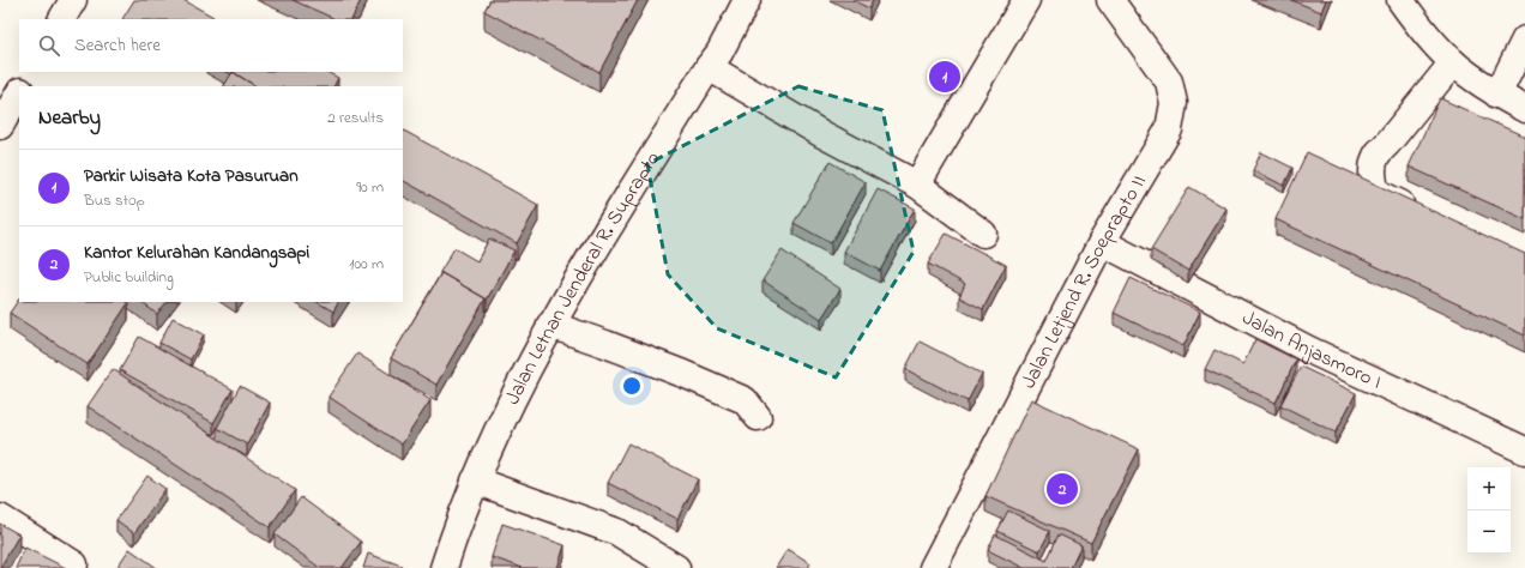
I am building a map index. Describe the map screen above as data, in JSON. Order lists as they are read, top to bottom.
{
  "streets": {
    "main road": ["Jalan Letnan Jenderal R. Suprapto", "Jalan Letjend R. Soeprapto II", "Jalan Anjasmoro I"]
  },
  "crossings": [
    ["Jalan Letjend R. Soeprapto II", "Jalan Anjasmoro I"]
  ],
  "page": {
    "search": "Search here",
    "pins": ["1", "2"],
    "heading": ["Nearby", "2 results"],
    "list": [
      {
        "mark": "1",
        "name": "Parkir Wisata Kota Pasuruan",
        "note": "Bus stop",
        "value": "90 m"
      },
      {
        "mark": "2",
        "name": "Kantor Kelurahan Kandangsapi",
        "note": "Public building",
        "value": "100 m"
      }
    ],
    "map_buttons": ["+", "−"]
  }
}
